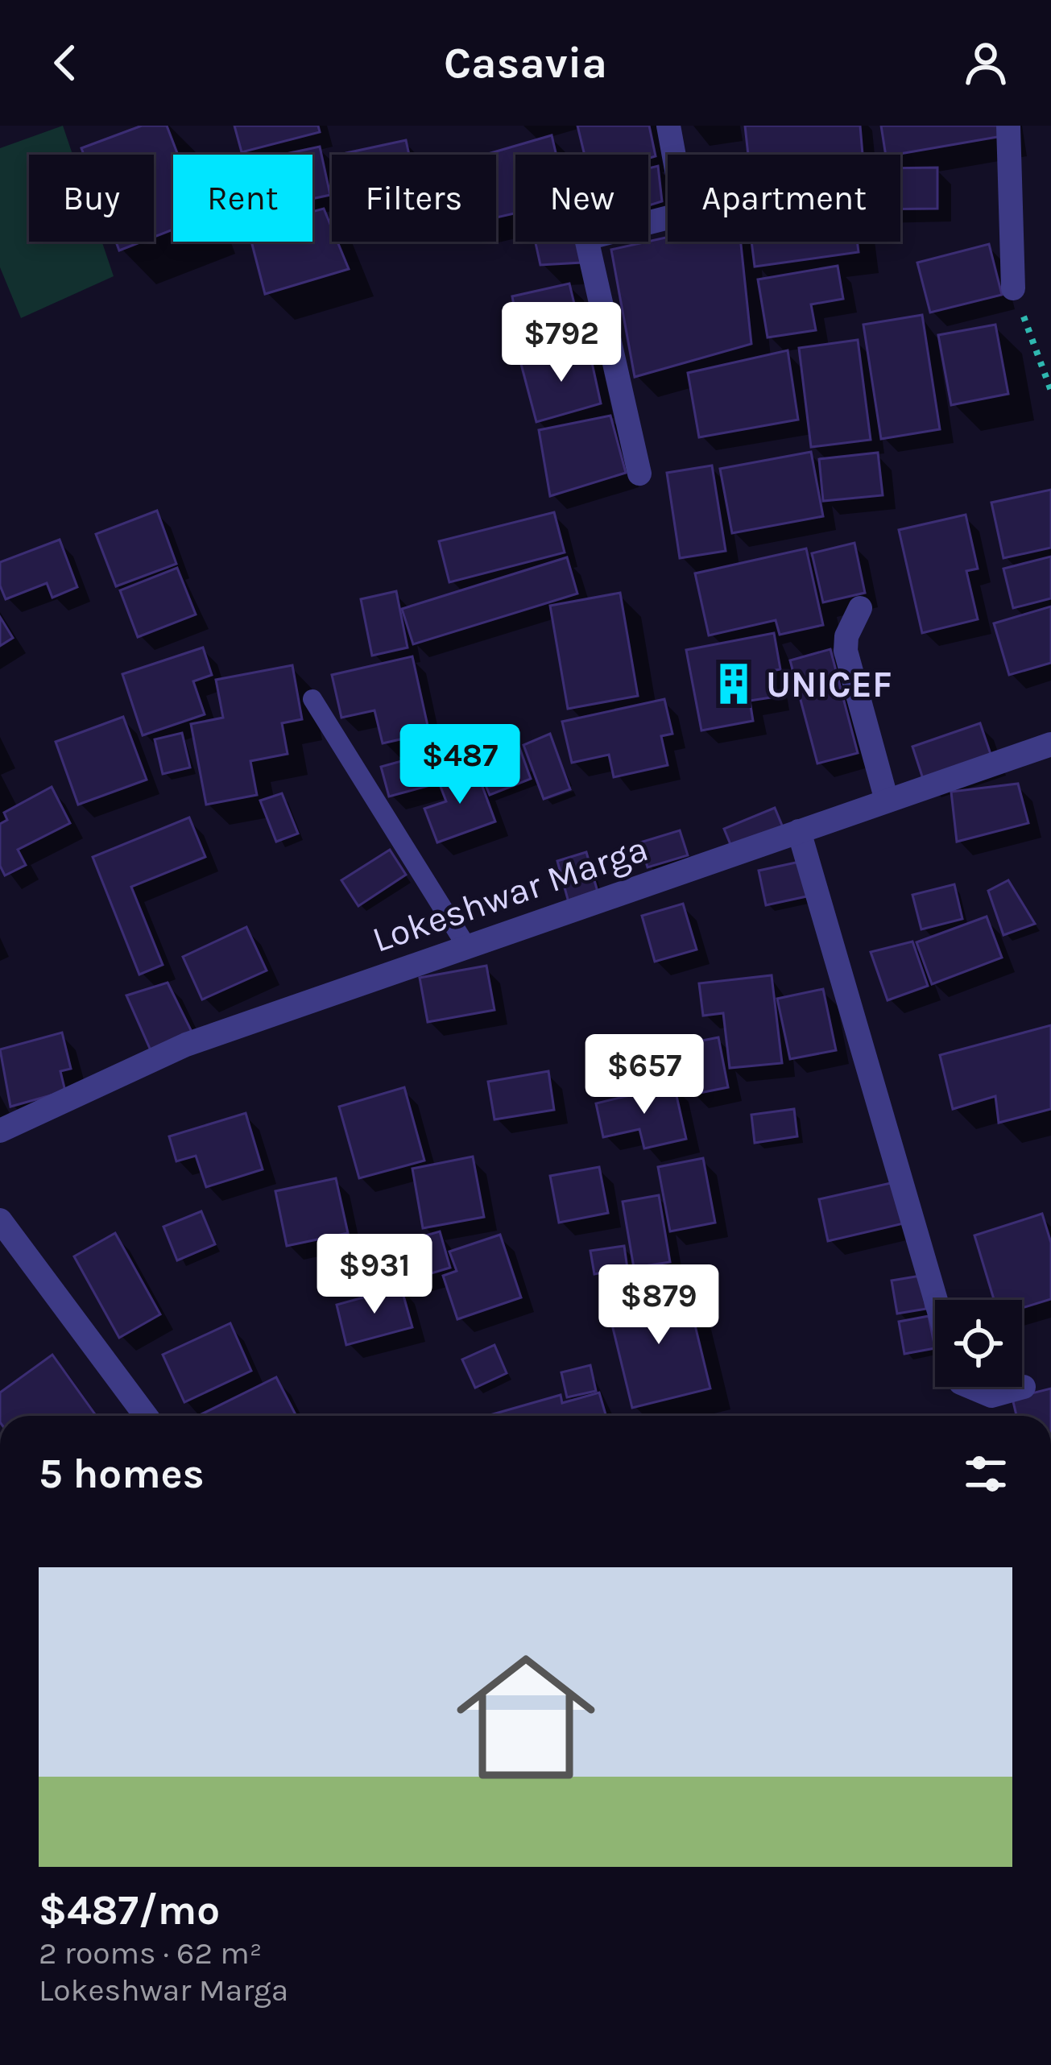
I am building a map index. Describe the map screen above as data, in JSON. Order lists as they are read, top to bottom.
{
  "streets": {
    "street": ["Lokeshwar Marga"]
  },
  "places": {
    "building": ["UNICEF"]
  },
  "page": {
    "header": "Casavia",
    "chip": [
      "Buy",
      "Rent",
      "Filters",
      "New",
      "Apartment"
    ],
    "price": [
      "$792",
      "$487",
      "$657",
      "$931",
      "$879"
    ],
    "heading": "5 homes",
    "list": [
      {
        "name": "$487/mo",
        "note": "2 rooms · 62 m² · Lokeshwar Marga"
      }
    ]
  }
}
